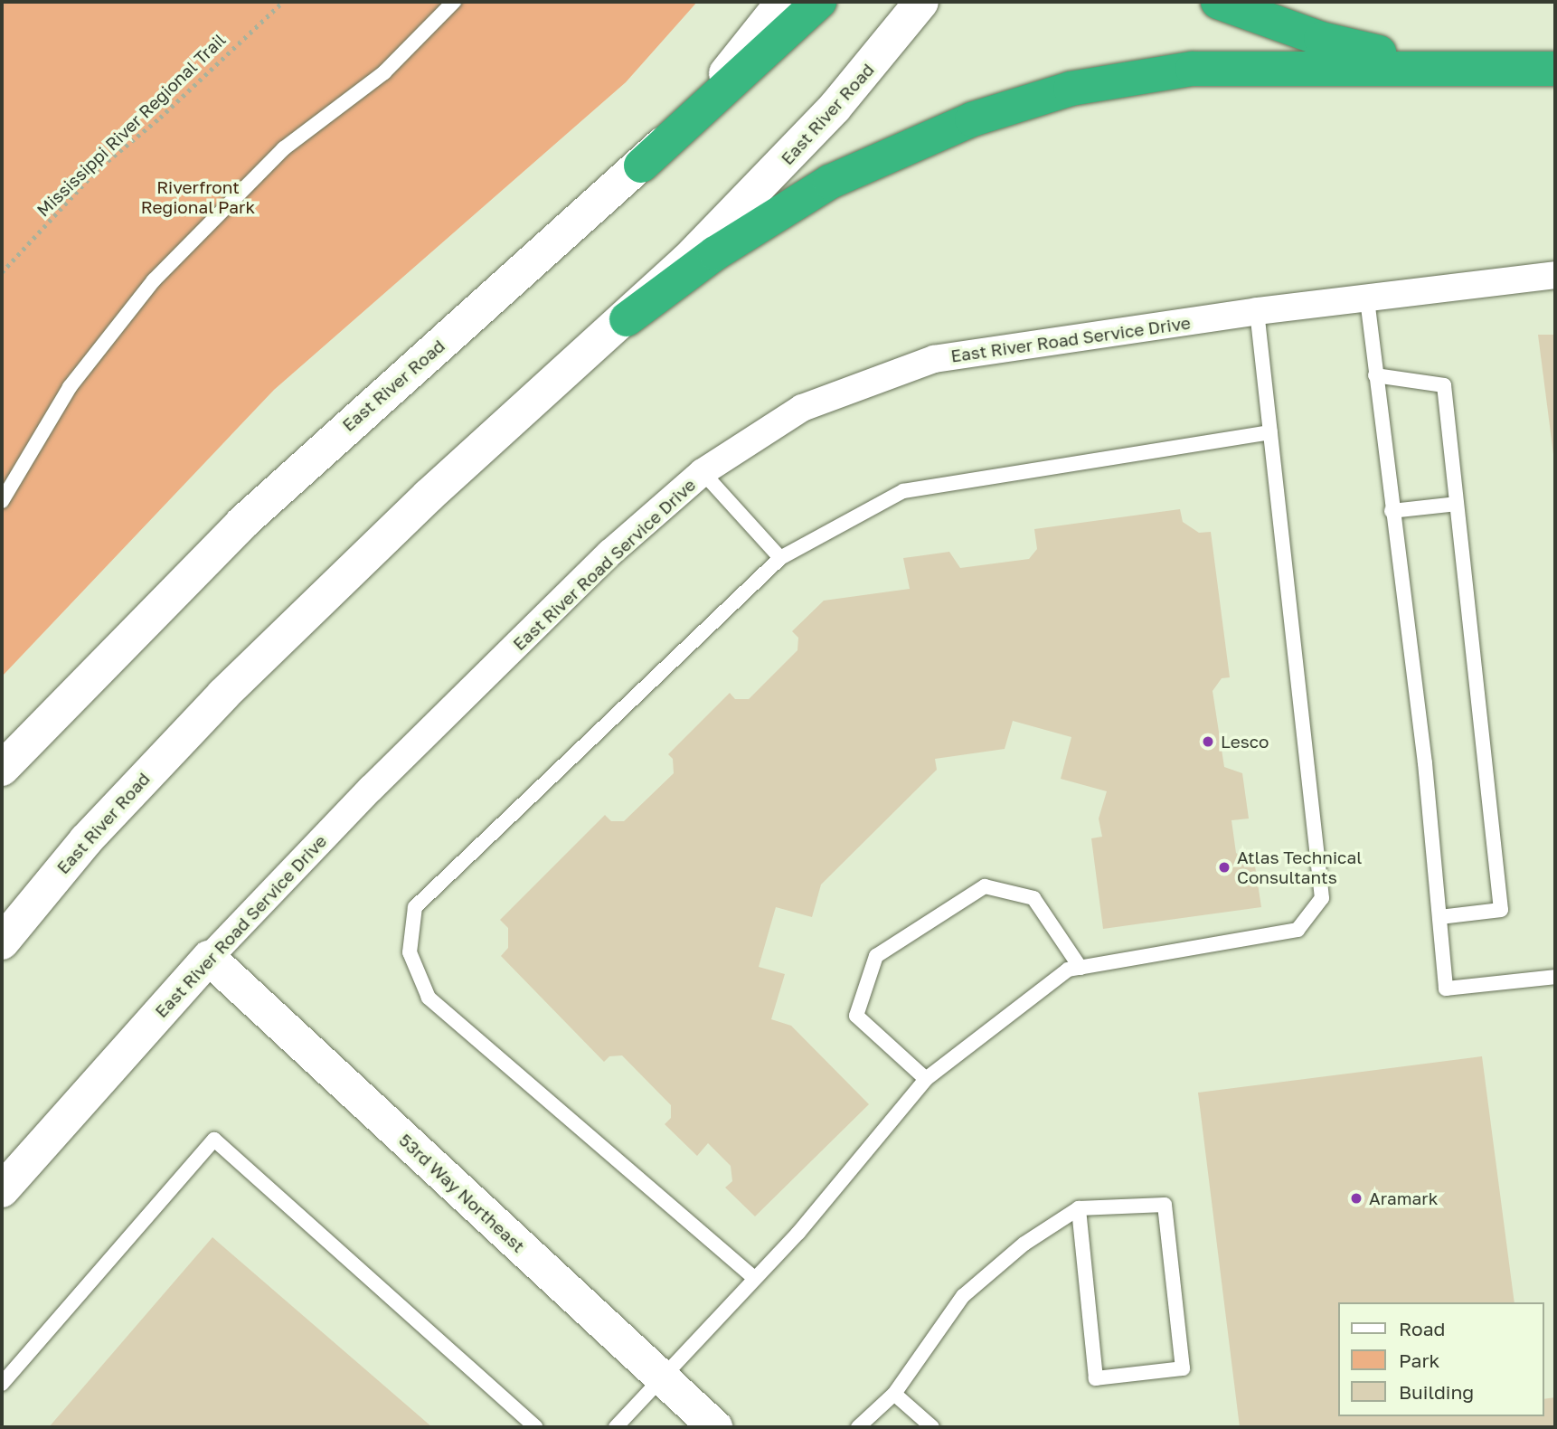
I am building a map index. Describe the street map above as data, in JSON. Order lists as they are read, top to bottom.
{
  "streets": {
    "street": ["East River Road", "East River Road Service Drive", "53rd Way Northeast"],
    "path": ["Mississippi River Regional Trail"]
  },
  "crossings": [
    ["East River Road Service Drive", "53rd Way Northeast"]
  ],
  "parks": ["Riverfront Regional Park"],
  "places": ["Lesco", "Atlas Technical Consultants", "Aramark"],
  "legend": ["Road", "Park", "Building"]
}
